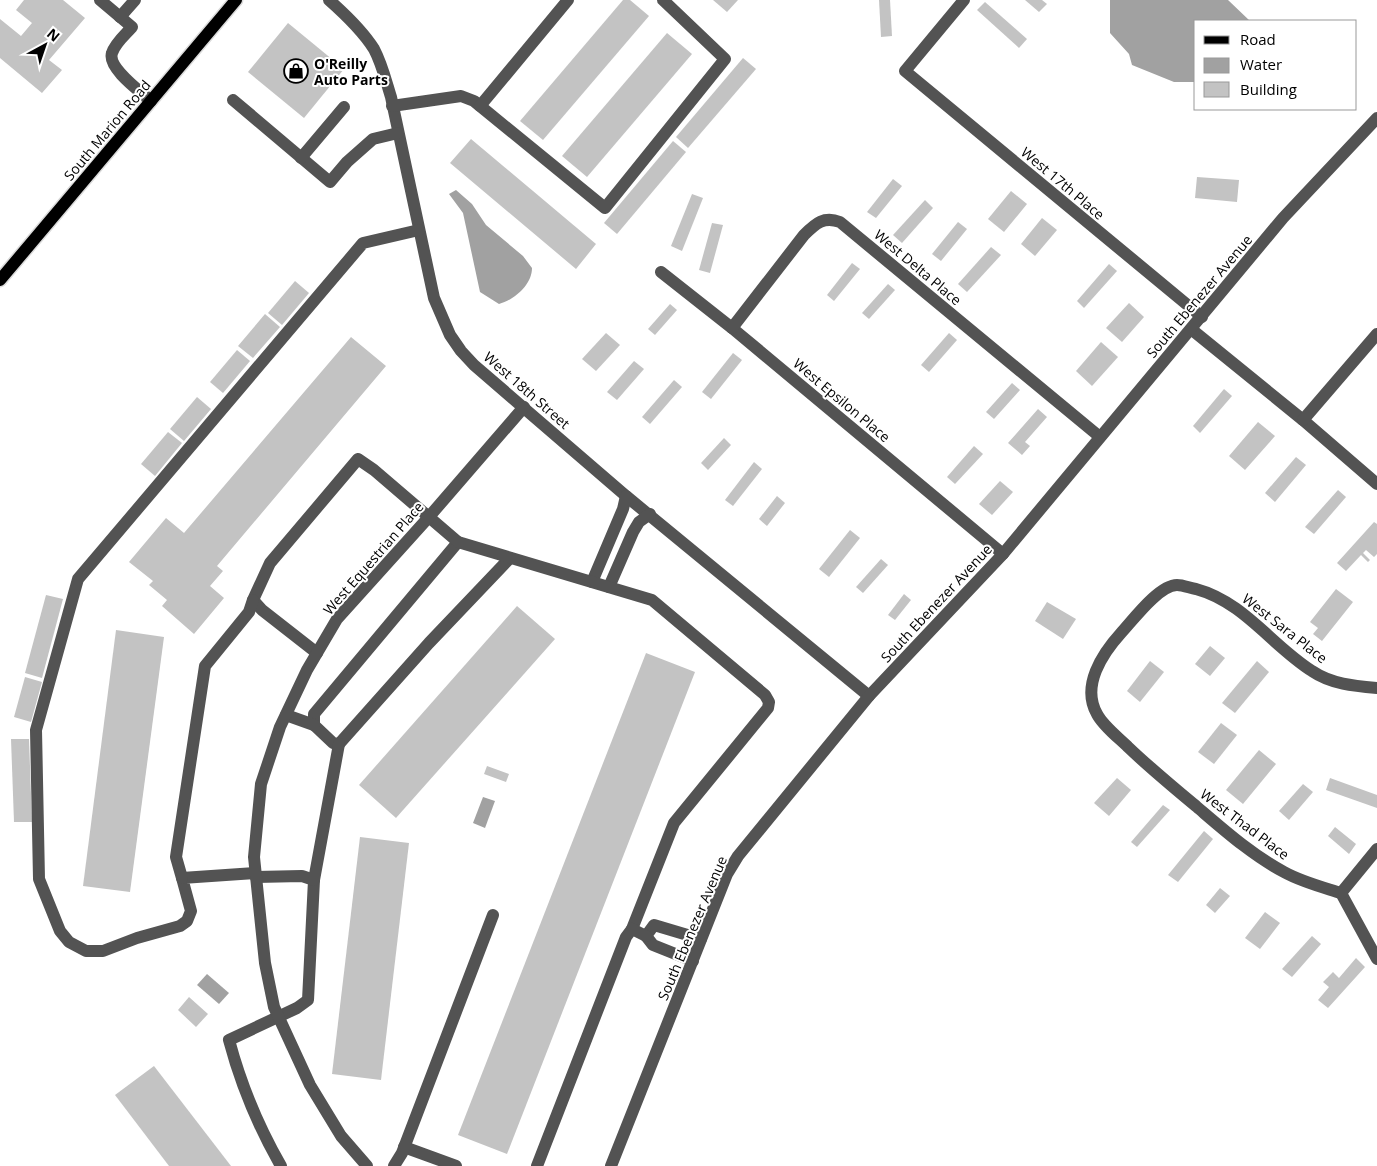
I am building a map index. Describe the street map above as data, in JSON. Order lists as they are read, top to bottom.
{
  "streets": {
    "main road": ["South Marion Road"],
    "street": [
      "West 17th Place",
      "West Delta Place",
      "South Ebenezer Avenue",
      "West 18th Street",
      "West Epsilon Place",
      "West Equestrian Place",
      "West Sara Place",
      "West Thad Place"
    ]
  },
  "crossings": [
    ["West 17th Place", "South Ebenezer Avenue"],
    ["West Delta Place", "South Ebenezer Avenue"],
    ["West Delta Place", "West Epsilon Place"],
    ["South Ebenezer Avenue", "West 18th Street"],
    ["South Ebenezer Avenue", "West Epsilon Place"],
    ["West 18th Street", "West Equestrian Place"],
    ["West Sara Place", "West Thad Place"]
  ],
  "places": {
    "shop": ["O'Reilly Auto Parts"]
  },
  "legend": ["Road", "Water", "Building"],
  "north": "top right"
}
